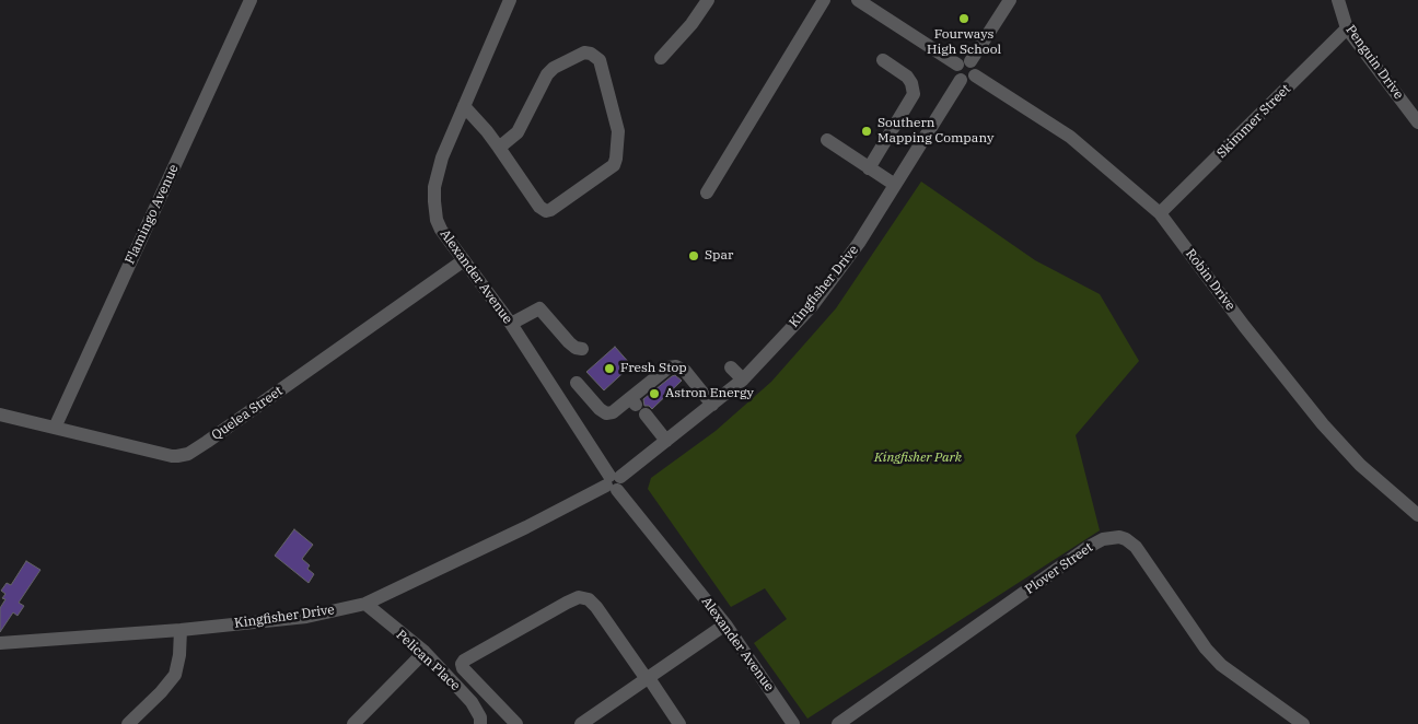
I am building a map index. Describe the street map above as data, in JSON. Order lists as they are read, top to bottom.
{
  "streets": {
    "street": [
      "Penguin Drive",
      "Skimmer Street",
      "Flamingo Avenue",
      "Alexander Avenue",
      "Robin Drive",
      "Kingfisher Drive",
      "Quelea Street",
      "Plover Street",
      "Pelican Place"
    ]
  },
  "crossings": [
    ["Penguin Drive", "Skimmer Street"],
    ["Skimmer Street", "Robin Drive"],
    ["Flamingo Avenue", "Quelea Street"],
    ["Alexander Avenue", "Kingfisher Drive"],
    ["Alexander Avenue", "Quelea Street"],
    ["Robin Drive", "Kingfisher Drive"],
    ["Kingfisher Drive", "Pelican Place"]
  ],
  "parks": ["Kingfisher Park"],
  "places": [
    "Fourways High School",
    "Southern Mapping Company",
    "Spar",
    "Fresh Stop",
    "Astron Energy"
  ]
}
